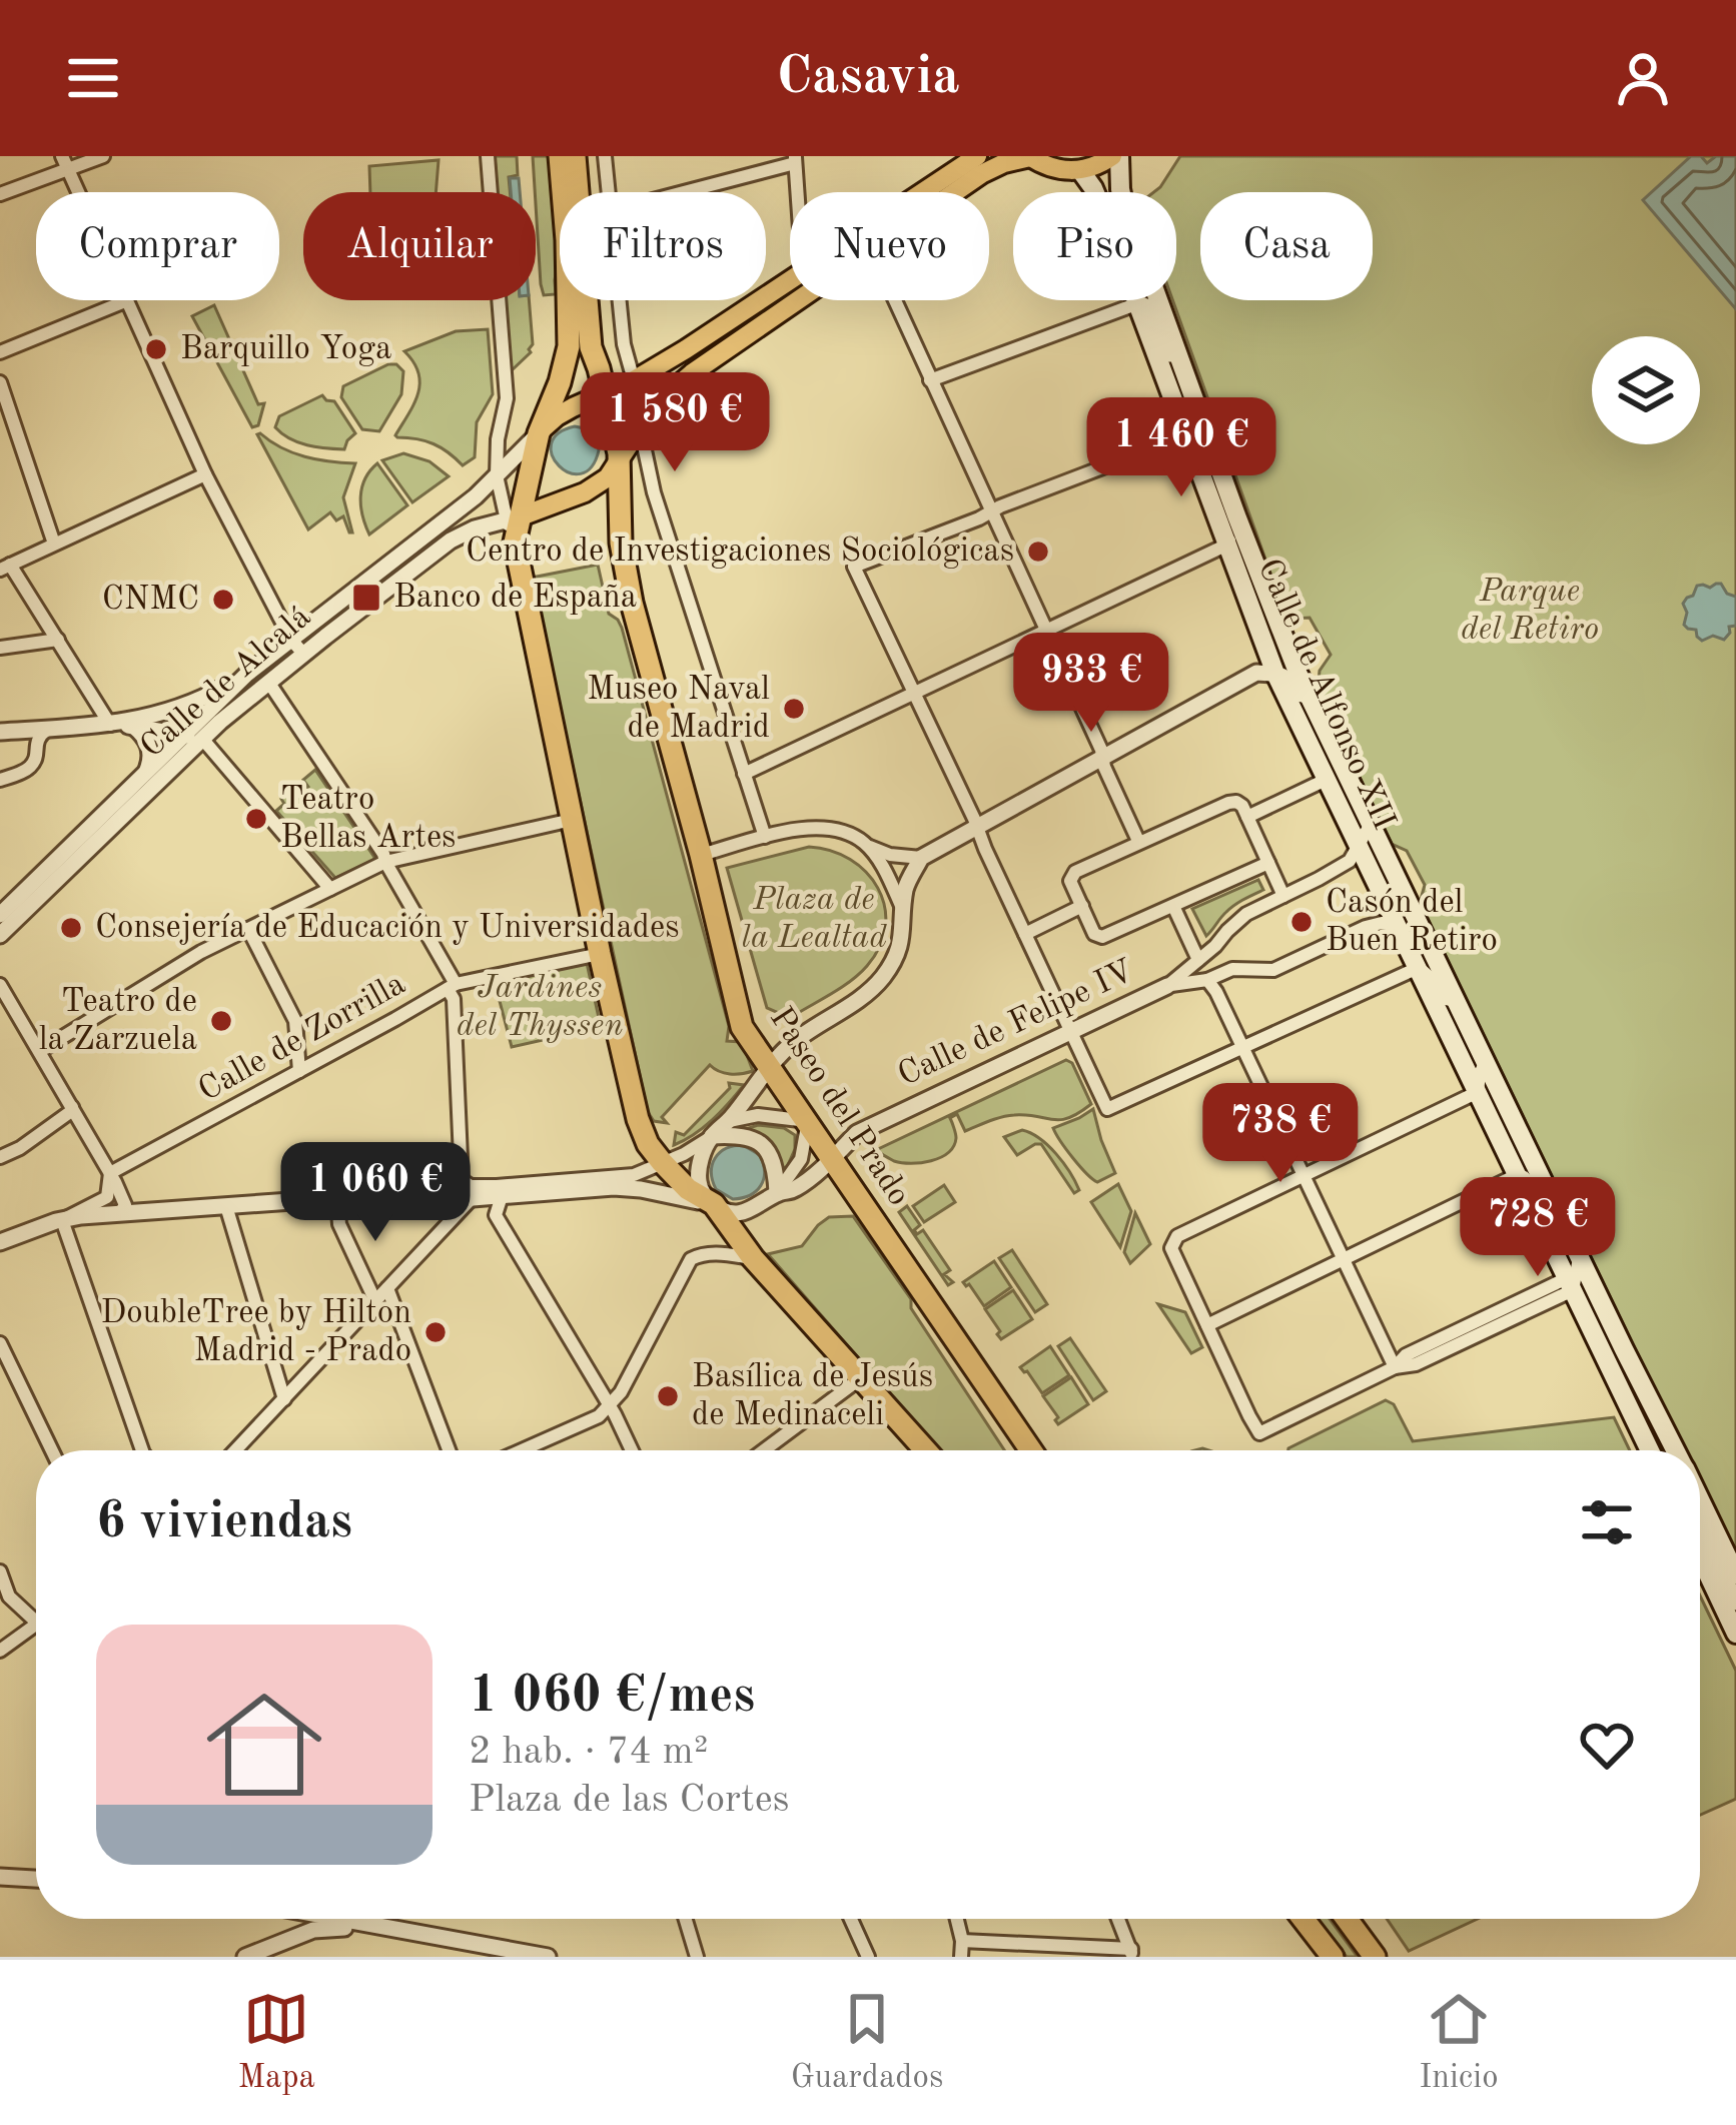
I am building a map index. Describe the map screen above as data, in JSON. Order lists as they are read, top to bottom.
{
  "streets": {
    "highway": ["Paseo del Prado"],
    "main road": ["Calle de Alfonso XII"],
    "street": ["Calle de Alcalá", "Calle de Felipe IV", "Calle de Zorrilla"]
  },
  "crossings": [
    ["Calle de Alfonso XII", "Calle de Felipe IV"],
    ["Calle de Felipe IV", "Paseo del Prado"]
  ],
  "parks": ["Parque del Retiro", "Plaza de la Lealtad", "Jardines del Thyssen"],
  "places": {
    "other": [
      "Barquillo Yoga",
      "Centro de Investigaciones Sociológicas",
      "CNMC",
      "Museo Naval de Madrid",
      "Teatro Bellas Artes",
      "Casón del Buen Retiro",
      "Consejería de Educación y Universidades",
      "Teatro de la Zarzuela",
      "DoubleTree by Hilton Madrid - Prado",
      "Basílica de Jesús de Medinaceli"
    ],
    "transit": ["Banco de España"]
  },
  "page": {
    "header": "Casavia",
    "chip": [
      "Comprar",
      "Alquilar",
      "Filtros",
      "Nuevo",
      "Piso",
      "Casa"
    ],
    "price": [
      "1 580 €",
      "1 460 €",
      "933 €",
      "738 €",
      "1 060 €",
      "728 €"
    ],
    "heading": "6 viviendas",
    "list": [
      {
        "name": "1 060 €/mes",
        "note": "2 hab. · 74 m² · Plaza de las Cortes"
      }
    ],
    "tabs": ["Mapa", "Guardados", "Inicio"]
  }
}
